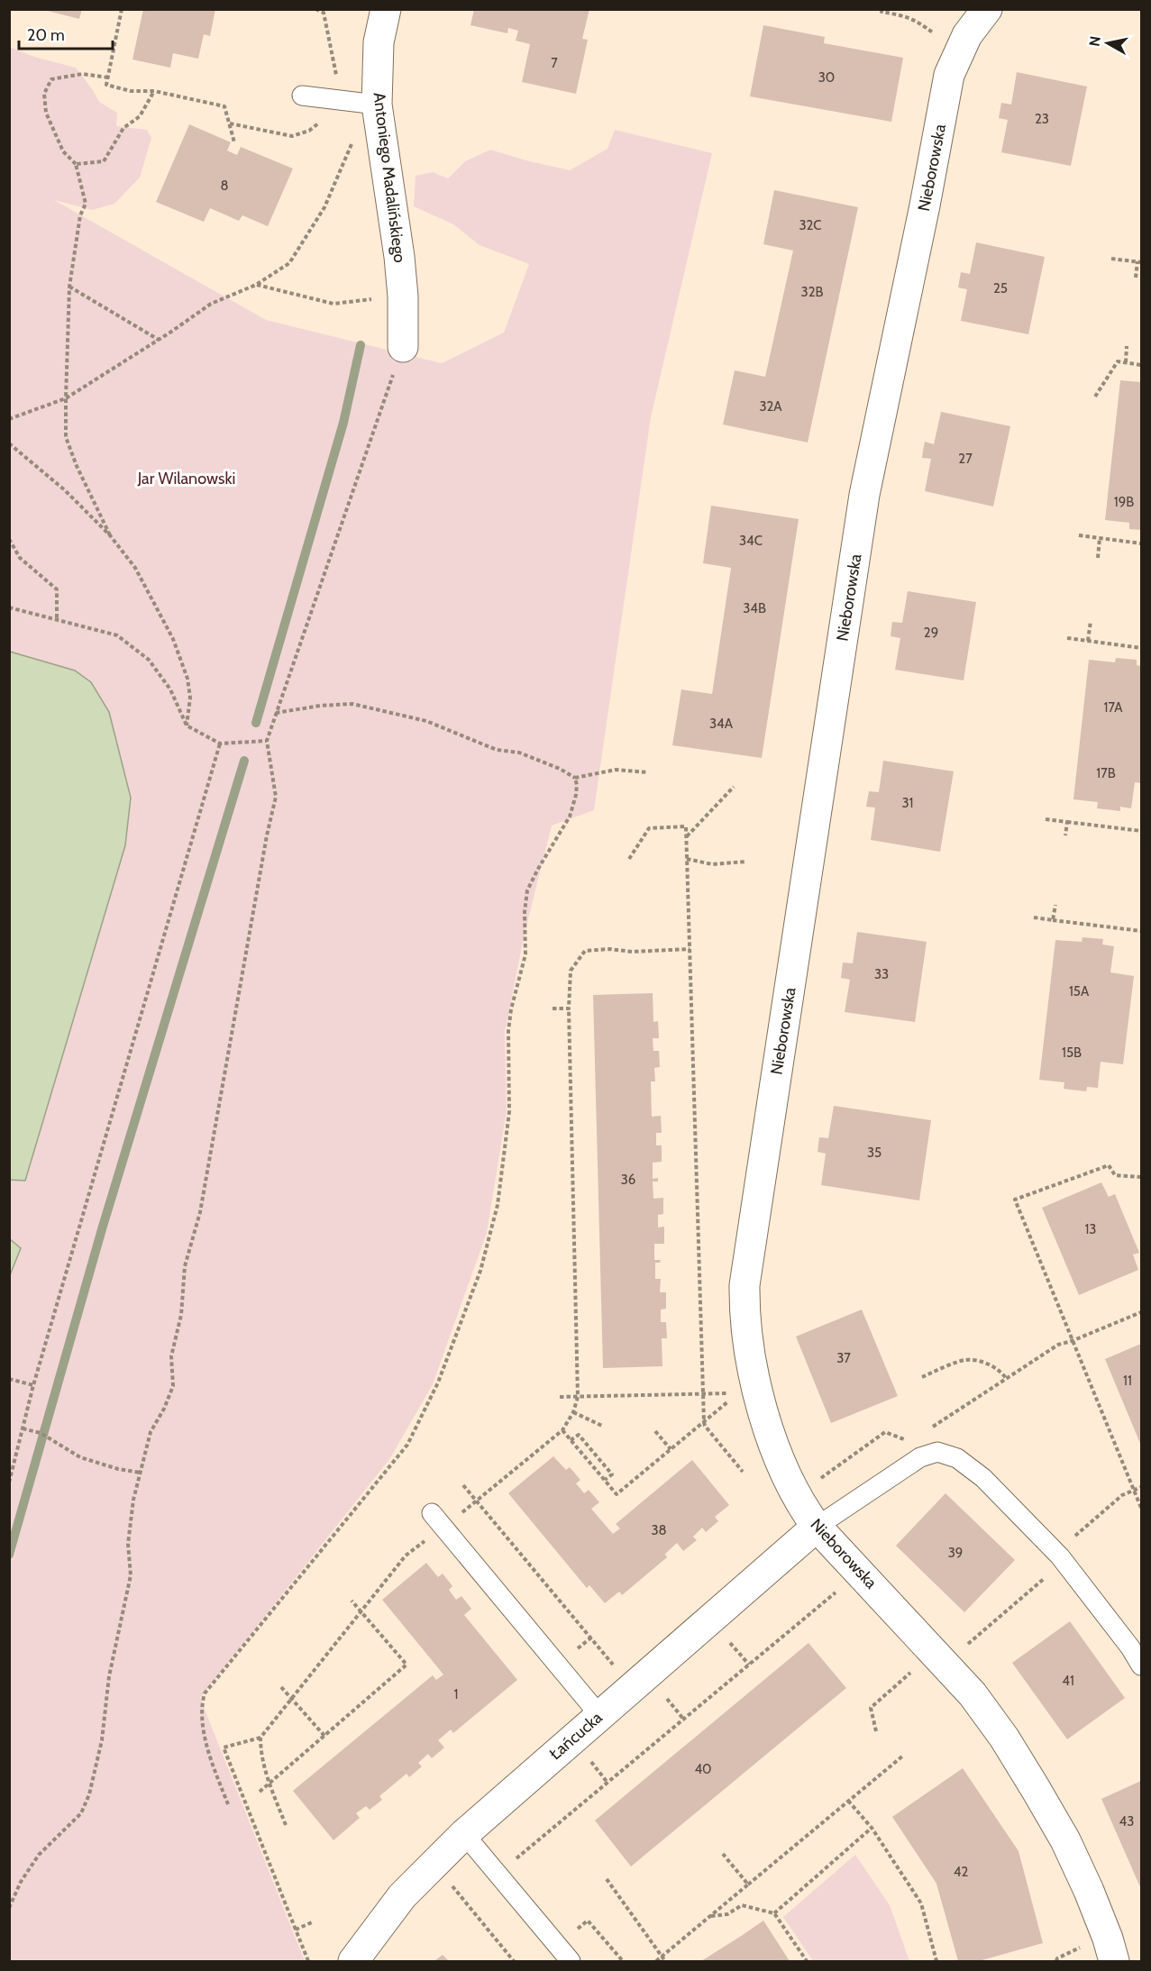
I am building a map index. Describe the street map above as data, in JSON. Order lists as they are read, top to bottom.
{
  "streets": {
    "street": ["Nieborowska", "Antoniego Madalińskiego", "Łańcucka"]
  },
  "crossings": [
    ["Nieborowska", "Łańcucka"]
  ],
  "parks": ["Jar Wilanowski"],
  "house_numbers": [
    "7",
    "30",
    "23",
    "8",
    "32C",
    "25",
    "32B",
    "32A",
    "27",
    "19B",
    "34C",
    "34B",
    "29",
    "17A",
    "34A",
    "17B",
    "31",
    "33",
    "15A",
    "15B",
    "35",
    "36",
    "13",
    "37",
    "11",
    "38",
    "39",
    "41",
    "1",
    "40",
    "43",
    "42"
  ],
  "scale_bar": "20 m",
  "north": "left"
}
